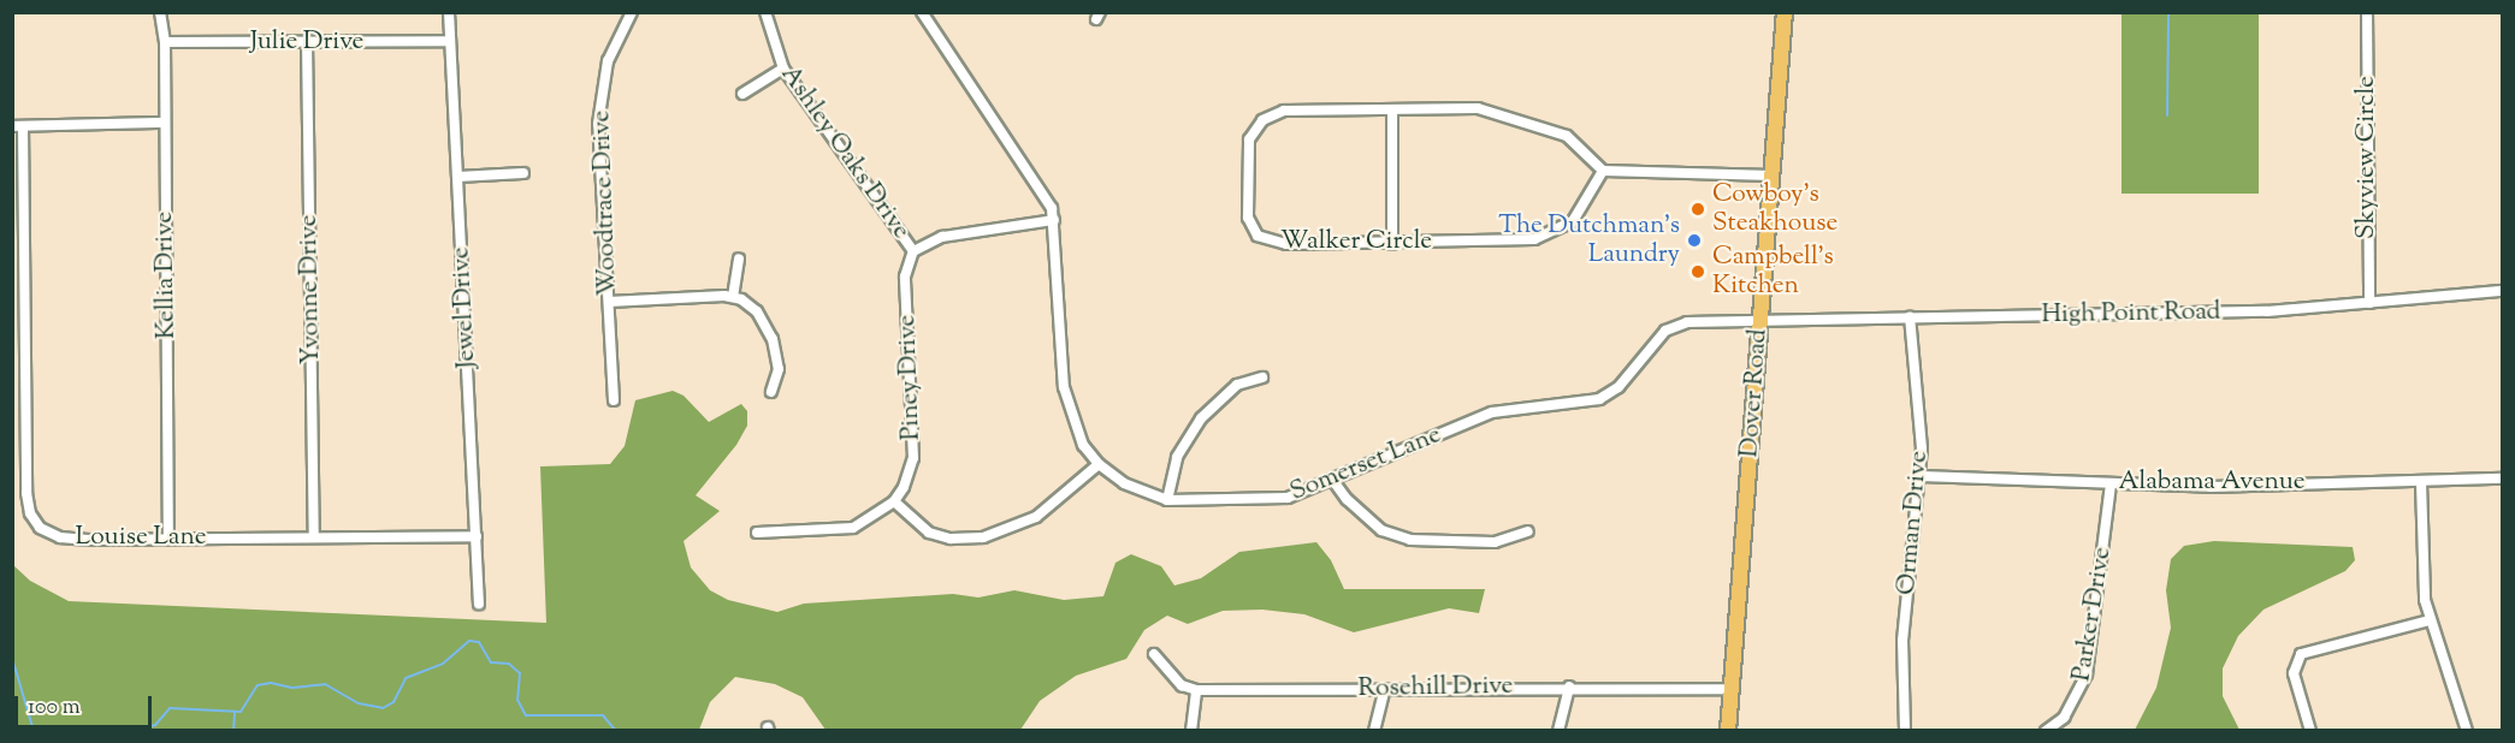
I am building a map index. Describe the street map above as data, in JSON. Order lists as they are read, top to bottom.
{
  "streets": {
    "main road": ["Dover Road"],
    "street": [
      "Julie Drive",
      "Ashley Oaks Drive",
      "Skyview Circle",
      "Woodtrace Drive",
      "Walker Circle",
      "Kellia Drive",
      "Yvonne Drive",
      "Jewel Drive",
      "High Point Road",
      "Piney Drive",
      "Somerset Lane",
      "Alabama Avenue",
      "Orman Drive",
      "Louise Lane",
      "Parker Drive",
      "Rosehill Drive"
    ]
  },
  "crossings": [
    ["Julie Drive", "Kellia Drive"],
    ["Julie Drive", "Yvonne Drive"],
    ["Julie Drive", "Jewel Drive"],
    ["Ashley Oaks Drive", "Piney Drive"],
    ["Skyview Circle", "High Point Road"],
    ["Kellia Drive", "Louise Lane"],
    ["Yvonne Drive", "Louise Lane"],
    ["Jewel Drive", "Louise Lane"],
    ["High Point Road", "Dover Road"],
    ["High Point Road", "Somerset Lane"],
    ["High Point Road", "Orman Drive"],
    ["Dover Road", "Somerset Lane"],
    ["Dover Road", "Rosehill Drive"],
    ["Alabama Avenue", "Orman Drive"],
    ["Alabama Avenue", "Parker Drive"]
  ],
  "places": ["Cowboy's Steakhouse", "The Dutchman's Laundry", "Campbell's Kitchen"],
  "scale_bar": "100 m"
}
